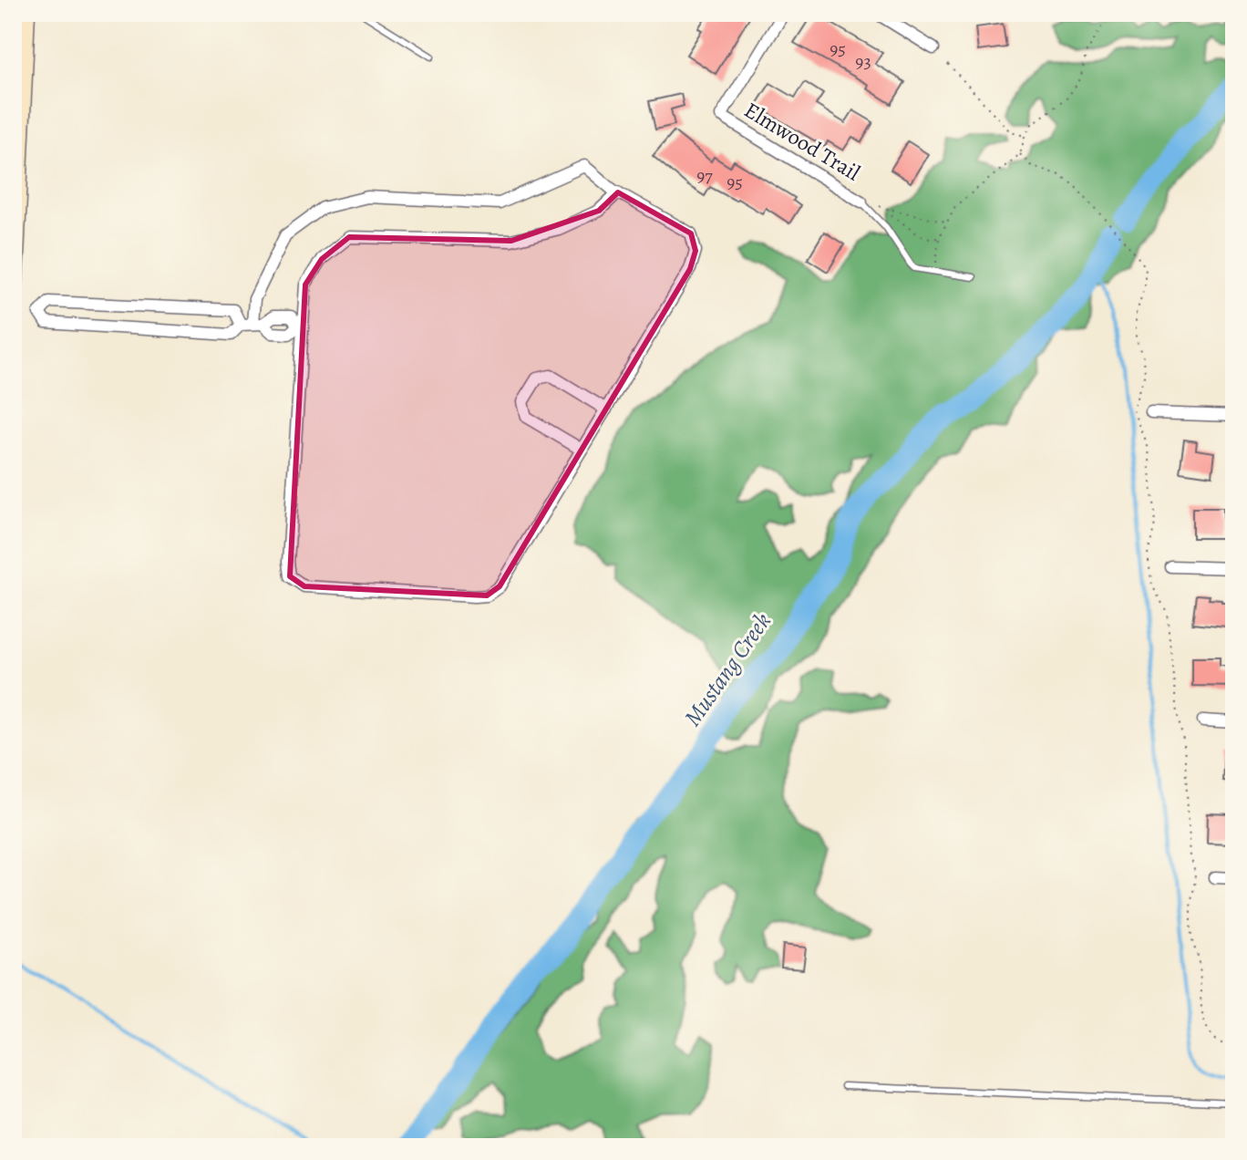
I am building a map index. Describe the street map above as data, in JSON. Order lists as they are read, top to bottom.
{
  "streets": {
    "street": ["Elmwood Trail"]
  },
  "water": ["Mustang Creek"],
  "house_numbers": [
    "95",
    "93",
    "97",
    "95"
  ]
}
